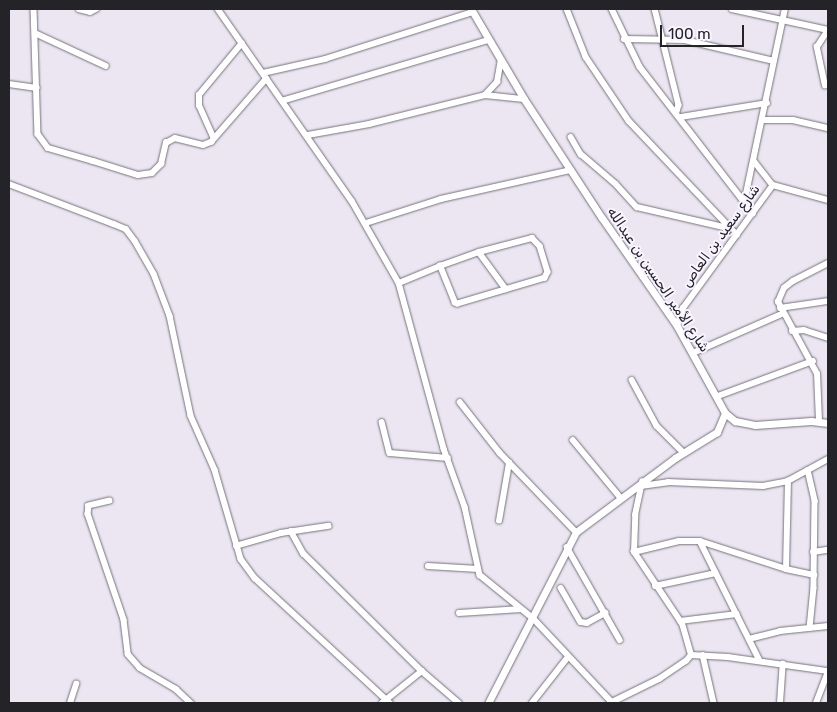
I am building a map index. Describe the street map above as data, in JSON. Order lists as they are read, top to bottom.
{
  "streets": {
    "street": ["شارع سعيد بن العاص", "شارع الأمير الحسين بن عبدالله"]
  },
  "crossings": [
    ["شارع سعيد بن العاص", "شارع الأمير الحسين بن عبدالله"]
  ],
  "scale_bar": "100 m"
}
